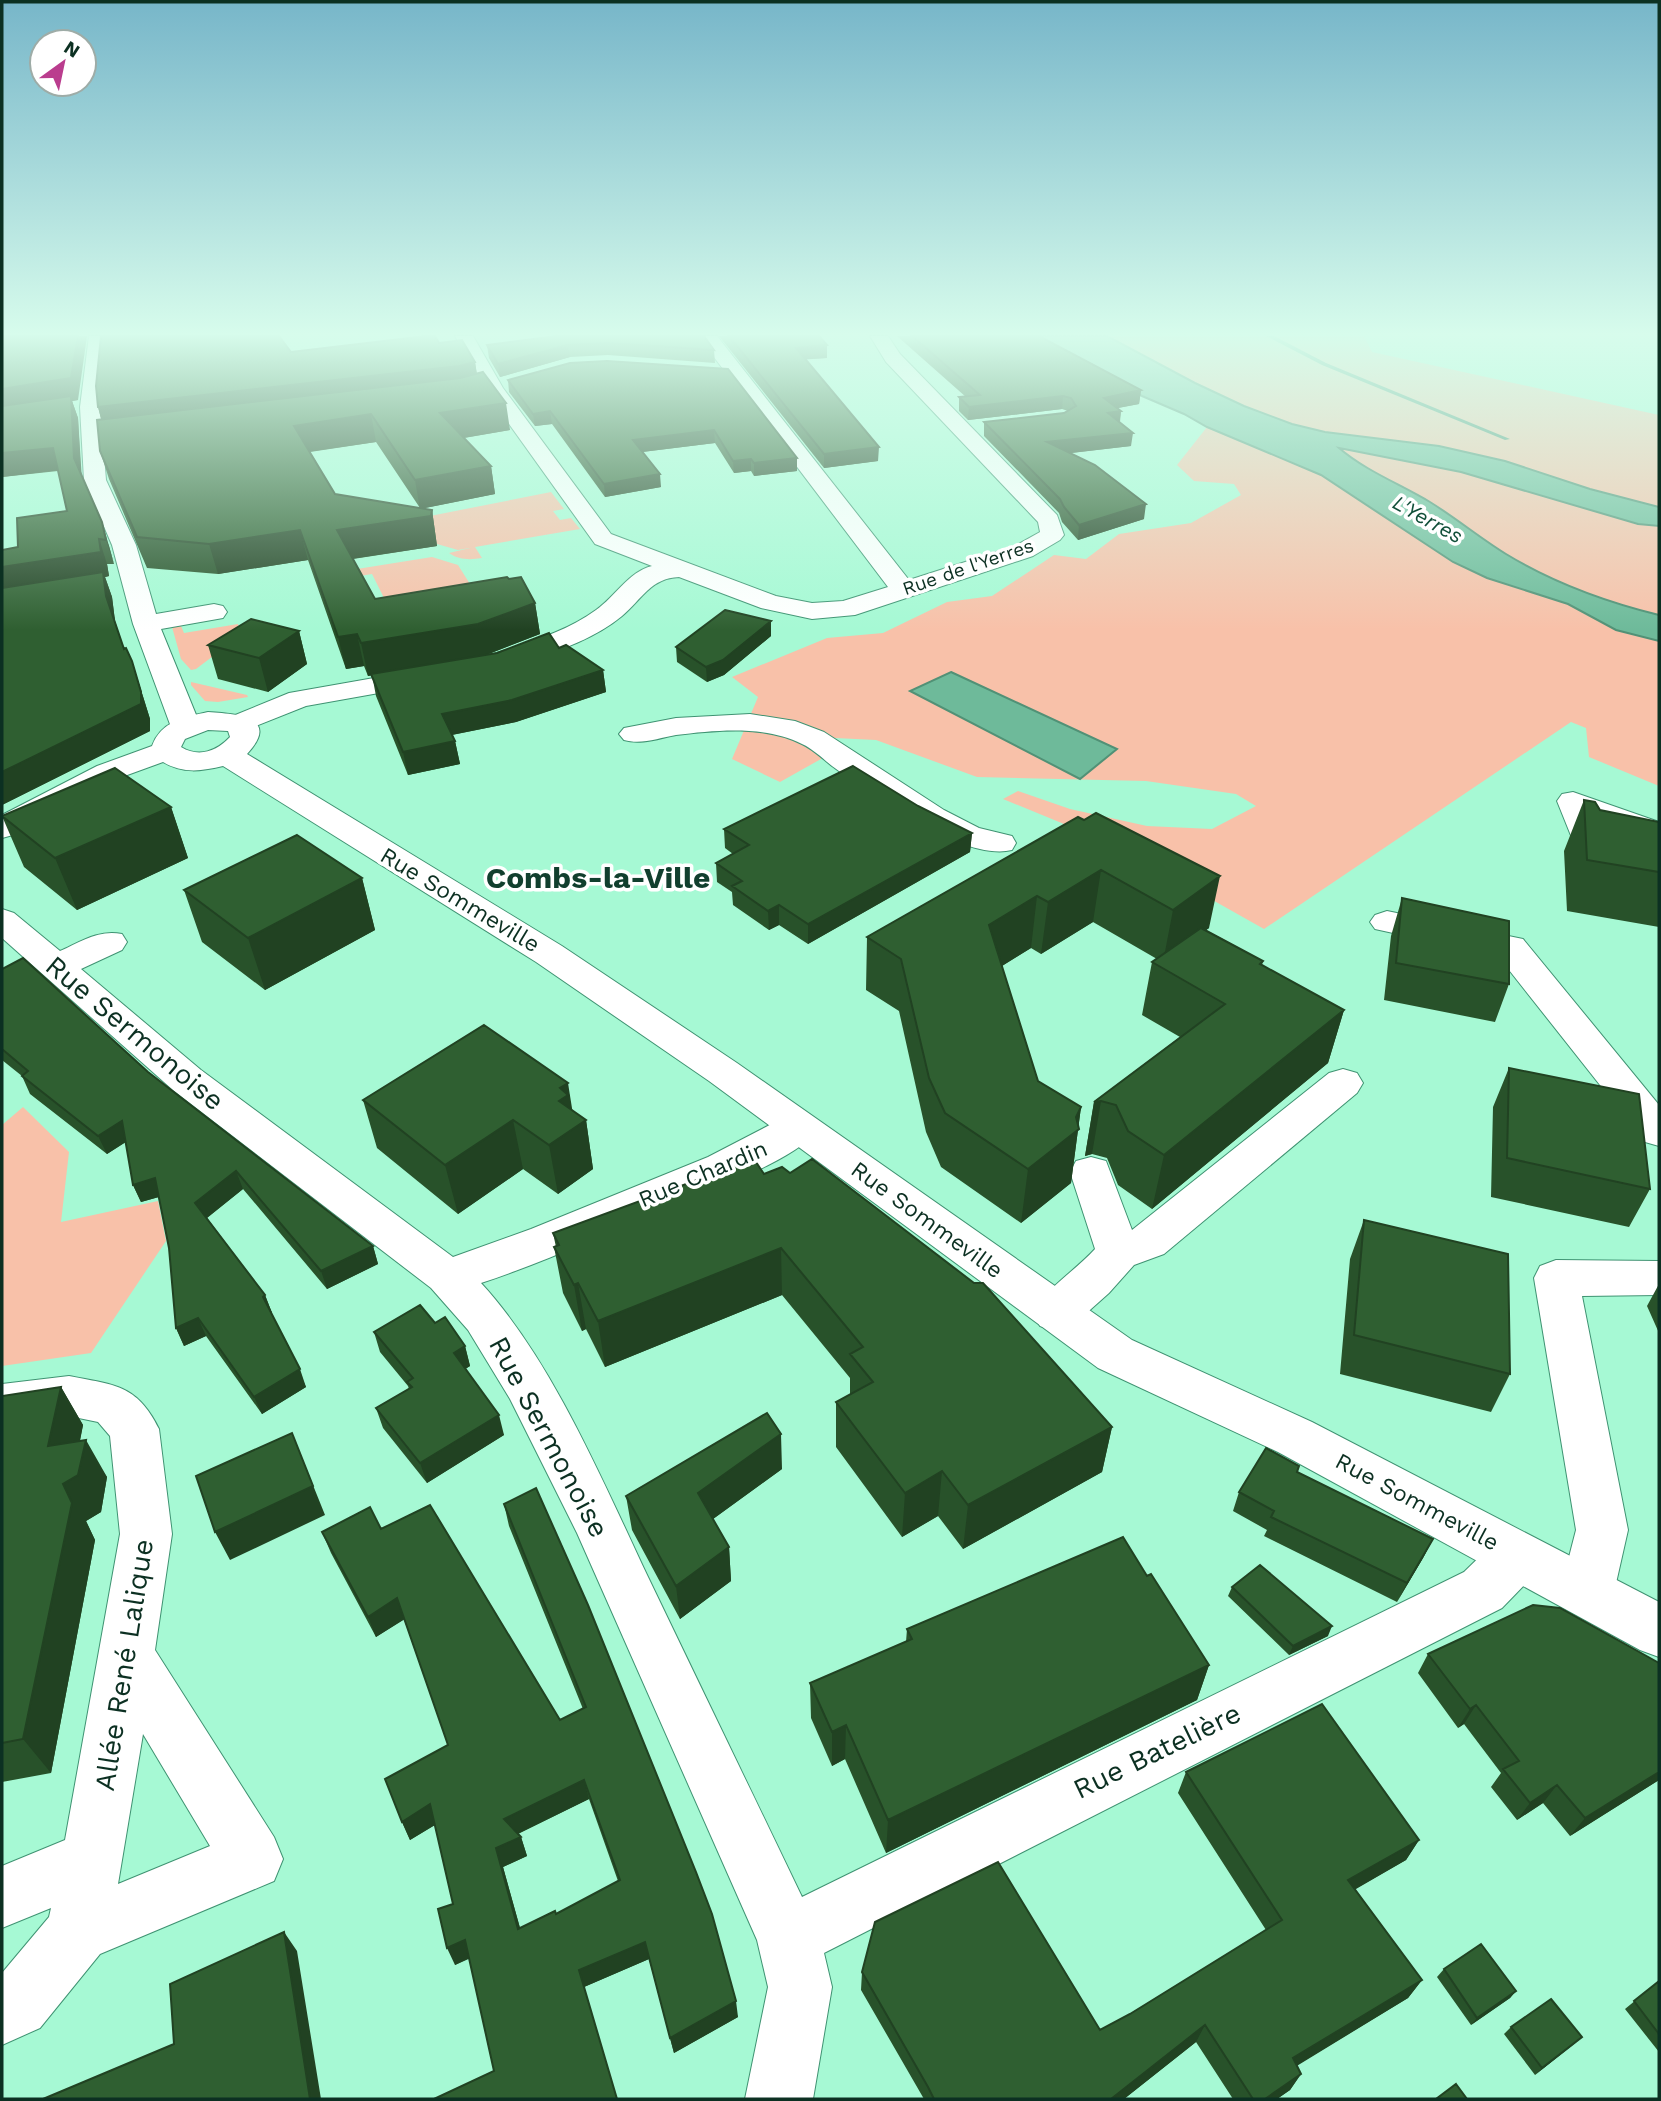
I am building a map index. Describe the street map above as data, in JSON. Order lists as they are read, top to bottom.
{
  "streets": {
    "street": [
      "Rue de l'Yerres",
      "Rue Sommeville",
      "Rue Sermonoise",
      "Rue Chardin",
      "Allée René Lalique",
      "Rue Batelière"
    ]
  },
  "crossings": [
    ["Rue Sommeville", "Rue Chardin"],
    ["Rue Sommeville", "Rue Batelière"],
    ["Rue Sermonoise", "Rue Chardin"],
    ["Rue Sermonoise", "Rue Batelière"]
  ],
  "districts": ["Combs-la-Ville"],
  "water": ["L'Yerres"],
  "north": "top right"
}
